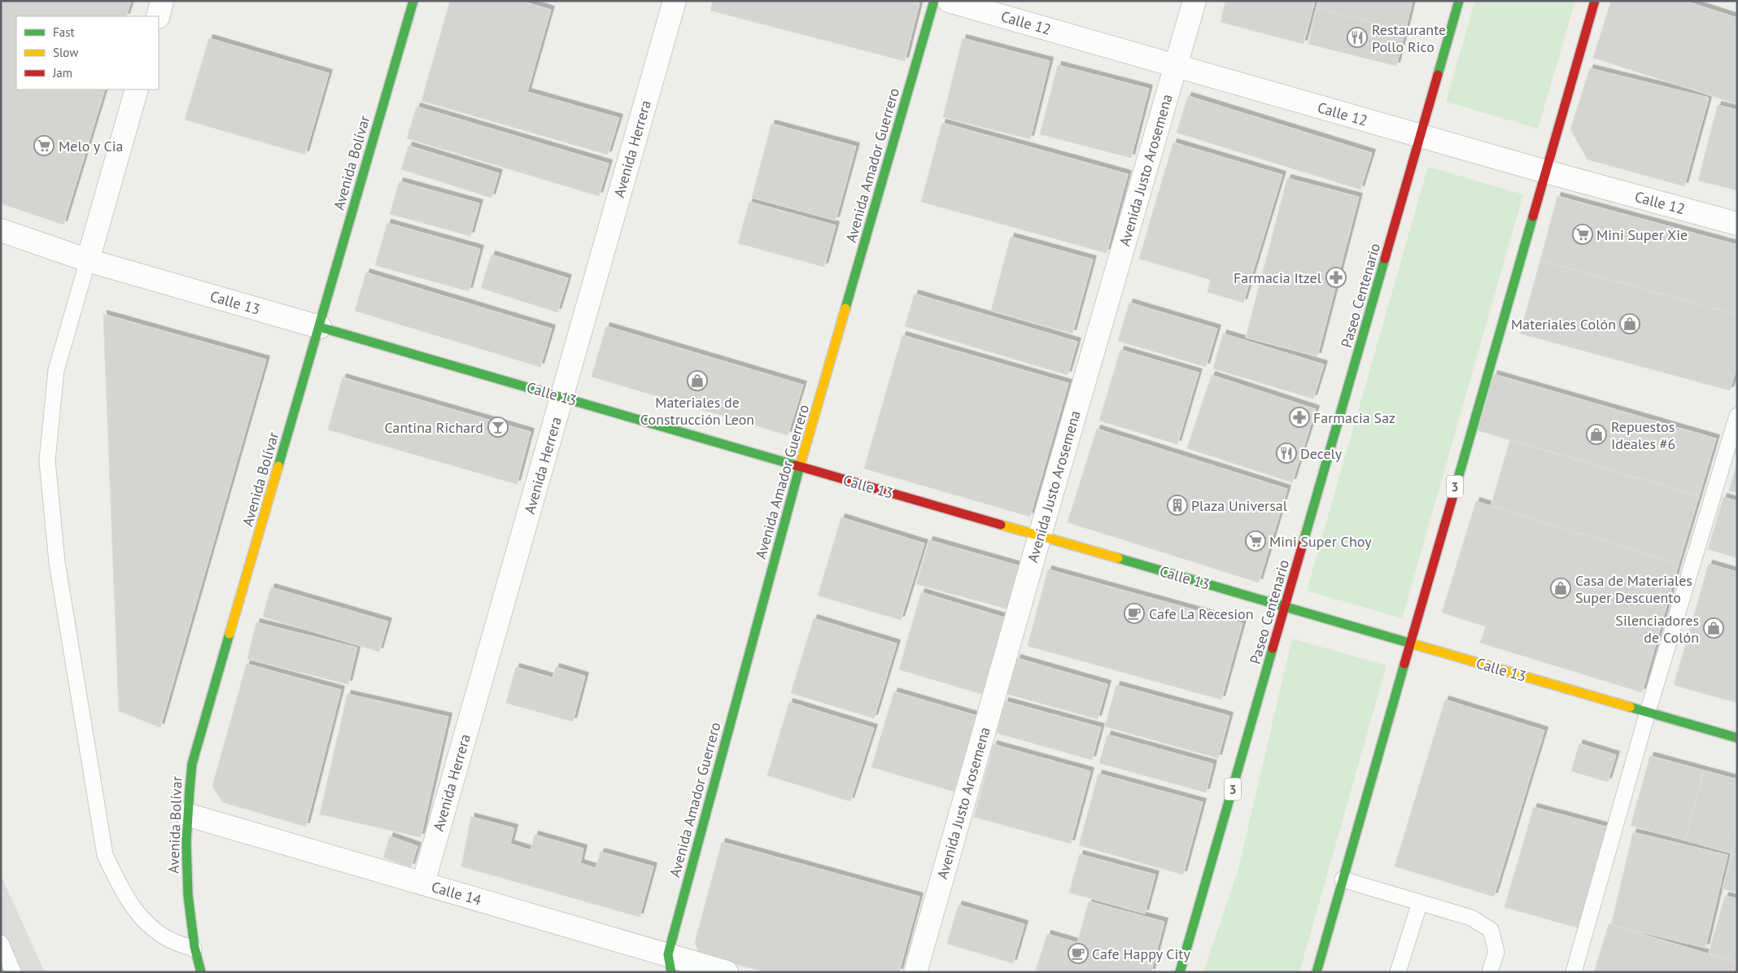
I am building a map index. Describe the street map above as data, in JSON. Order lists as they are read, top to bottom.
{
  "streets": {
    "main road": [
      "Avenida Bolívar",
      "Avenida Amador Guerrero",
      "Paseo Centenario",
      "Calle 13",
      "3"
    ],
    "street": [
      "Calle 12",
      "Avenida Herrera",
      "Avenida Justo Arosemena",
      "Calle 14"
    ]
  },
  "crossings": [
    ["Calle 12", "Avenida Justo Arosemena"],
    ["Calle 12", "Paseo Centenario"],
    ["Calle 12", "3"],
    ["Avenida Herrera", "Calle 13"],
    ["Avenida Herrera", "Calle 14"],
    ["Avenida Bolívar", "Calle 13"],
    ["Avenida Bolívar", "Calle 14"],
    ["Avenida Amador Guerrero", "Calle 13"],
    ["Avenida Amador Guerrero", "Calle 14"],
    ["Avenida Justo Arosemena", "Calle 13"],
    ["Paseo Centenario", "Calle 13"],
    ["Calle 13", "3"]
  ],
  "places": {
    "restaurant": ["Restaurante Pollo Rico", "Decely"],
    "supermarket": ["Melo y Cia", "Mini Super Xie", "Mini Super Choy"],
    "pharmacy": ["Farmacia Itzel", "Farmacia Saz"],
    "shop": [
      "Materiales Colón",
      "Materiales de Construcción Leon",
      "Repuestos Ideales #6",
      "Casa de Materiales Super Descuento",
      "Silenciadores de Colón"
    ],
    "bar": ["Cantina Richard"],
    "building": ["Plaza Universal"],
    "cafe": ["Cafe La Recesion", "Cafe Happy City"]
  },
  "legend": ["Fast", "Slow", "Jam"]
}
